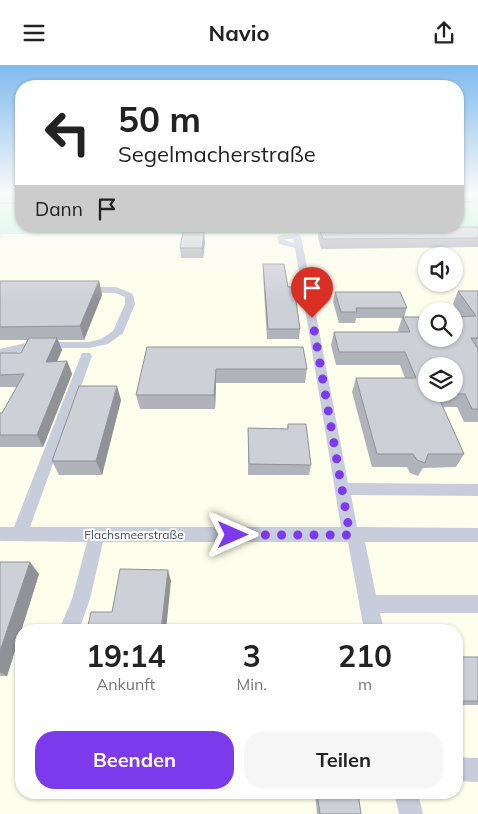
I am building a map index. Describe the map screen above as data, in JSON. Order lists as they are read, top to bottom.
{
  "streets": {
    "street": ["Flachsmeerstraße"]
  },
  "page": {
    "header": "Navio",
    "turn": ["50 m", "Segelmacherstraße"],
    "then": "Dann",
    "eta": [
      "19:14",
      "Ankunft",
      "3",
      "Min.",
      "210",
      "m"
    ],
    "buttons": ["Beenden", "Teilen"]
  }
}
